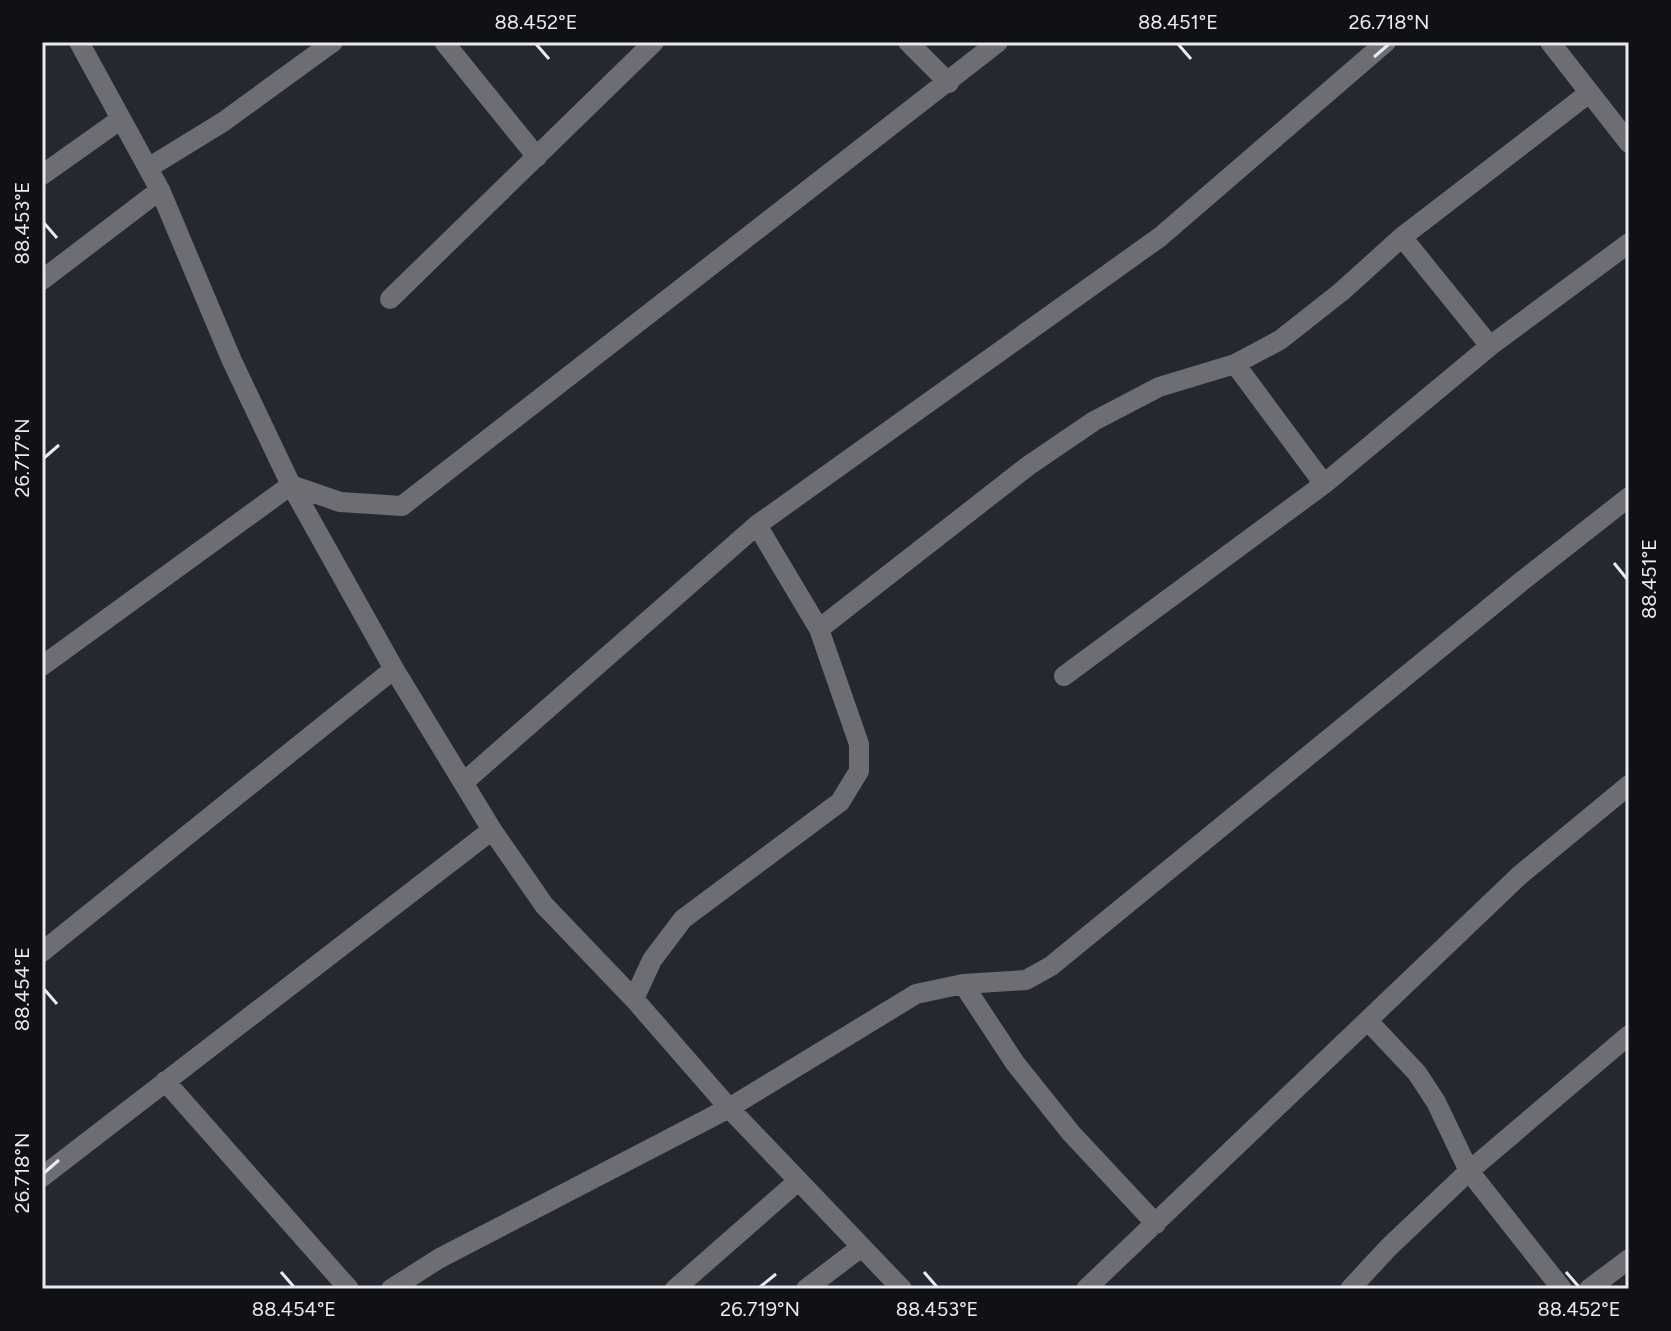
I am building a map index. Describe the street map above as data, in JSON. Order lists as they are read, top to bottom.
{
  "coordinates": [
    "88.452°E",
    "88.451°E",
    "26.718°N",
    "88.453°E",
    "26.717°N",
    "88.454°E",
    "26.719°N"
  ]
}
